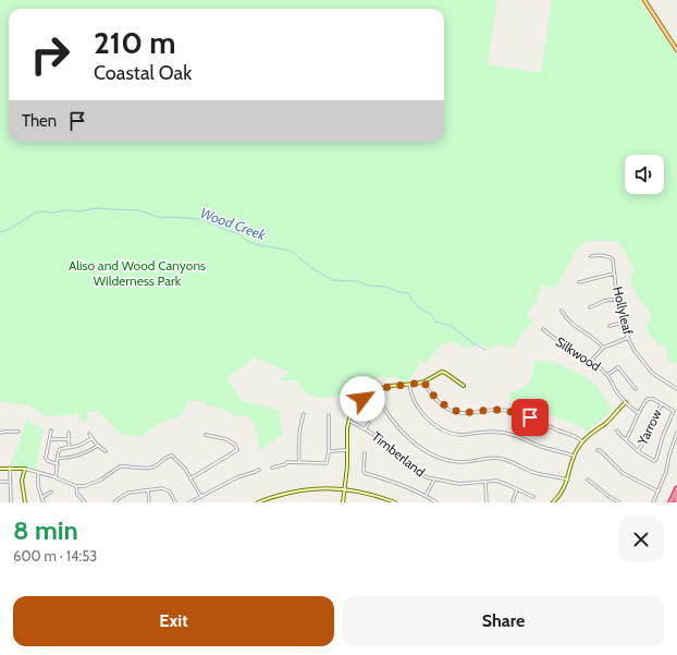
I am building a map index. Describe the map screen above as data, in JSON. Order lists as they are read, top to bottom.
{
  "streets": {
    "street": [
      "Hollyleaf",
      "Silkwood",
      "Yarrow",
      "Timberland"
    ]
  },
  "water": ["Wood Creek"],
  "parks": ["Aliso and Wood Canyons Wilderness Park"],
  "page": {
    "turn": ["210 m", "Coastal Oak"],
    "then": "Then",
    "heading": ["8 min", "600 m · 14:53"],
    "buttons": ["Exit", "Share"]
  }
}
